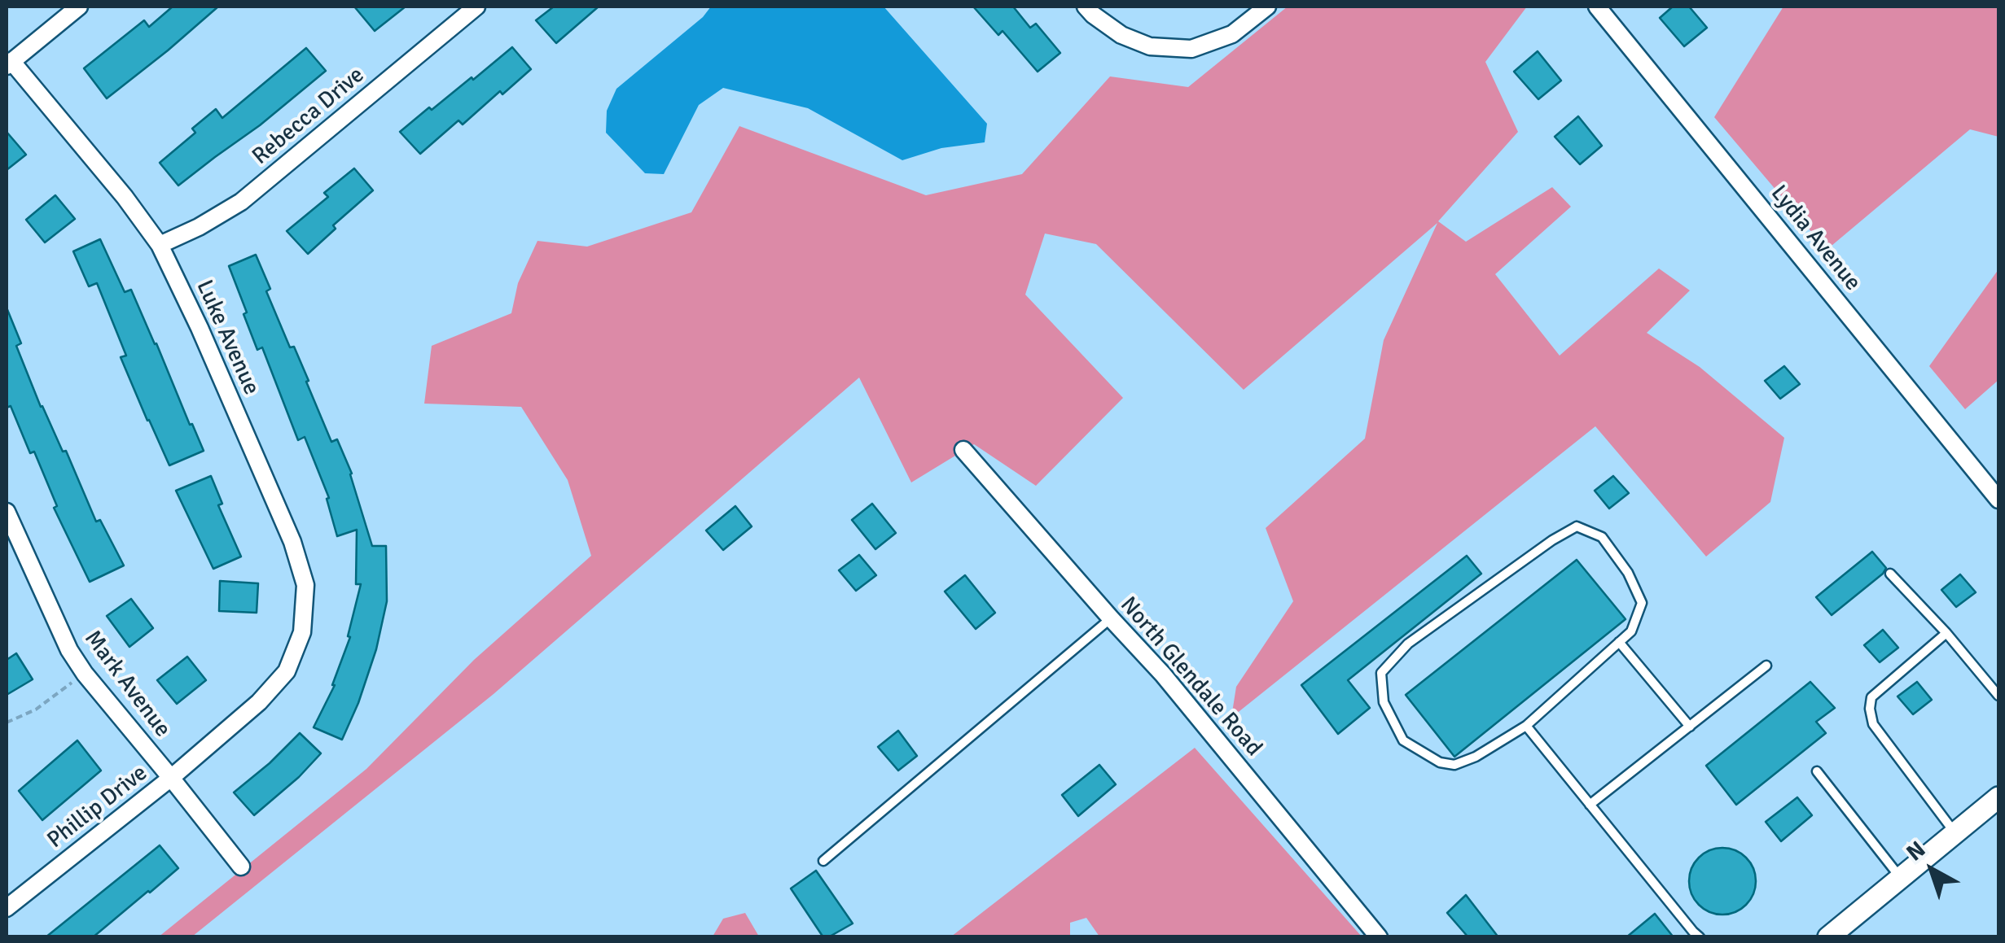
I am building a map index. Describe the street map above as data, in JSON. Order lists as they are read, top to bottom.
{
  "streets": {
    "street": [
      "Rebecca Drive",
      "Lydia Avenue",
      "Luke Avenue",
      "North Glendale Road",
      "Mark Avenue",
      "Phillip Drive"
    ]
  },
  "crossings": [
    ["Rebecca Drive", "Luke Avenue"],
    ["Luke Avenue", "Phillip Drive"],
    ["Mark Avenue", "Phillip Drive"]
  ],
  "north": "top left"
}
